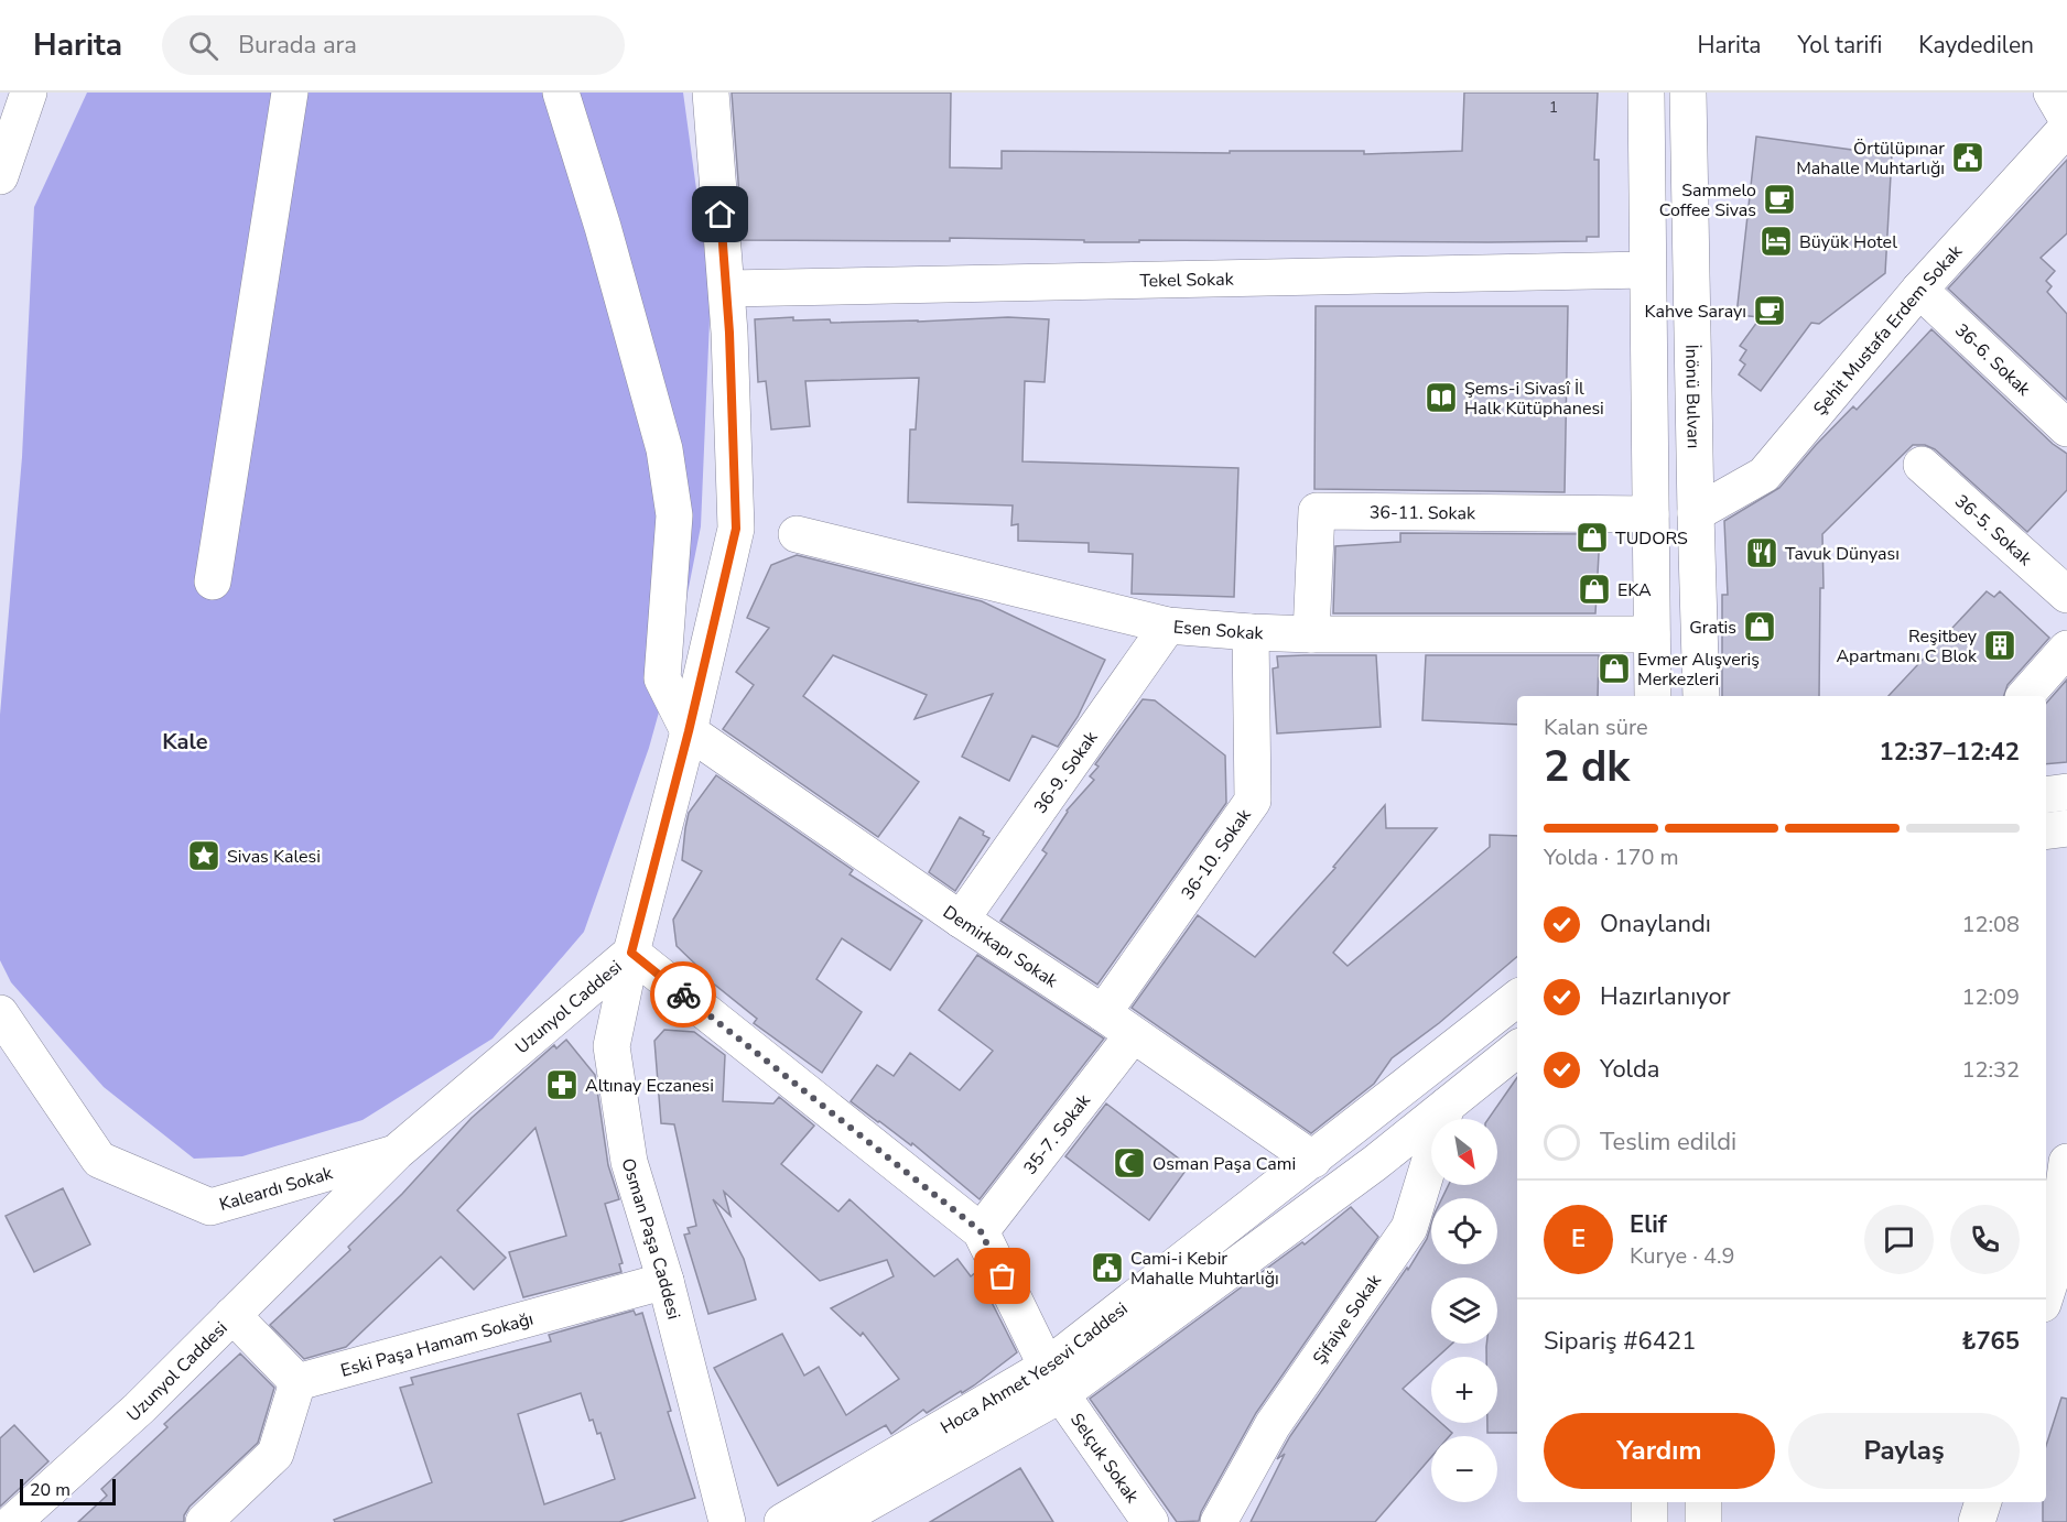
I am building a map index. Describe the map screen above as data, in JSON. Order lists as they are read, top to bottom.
{
  "streets": {
    "street": [
      "Tekel Sokak",
      "Şehit Mustafa Erdem Sokak",
      "36-6. Sokak",
      "İnönü Bulvarı",
      "36-11. Sokak",
      "36-5. Sokak",
      "Esen Sokak",
      "36-9. Sokak",
      "36-10. Sokak",
      "Demirkapı Sokak",
      "Uzunyol Caddesi",
      "35-7. Sokak",
      "Kaleardı Sokak",
      "Osman Paşa Caddesi",
      "Şifaiye Sokak",
      "Eski Paşa Hamam Sokağı",
      "Hoca Ahmet Yesevi Caddesi",
      "Selçuk Sokak"
    ]
  },
  "crossings": [
    ["Tekel Sokak", "Uzunyol Caddesi"],
    ["Şehit Mustafa Erdem Sokak", "36-6. Sokak"],
    ["Şehit Mustafa Erdem Sokak", "İnönü Bulvarı"],
    ["36-11. Sokak", "Esen Sokak"],
    ["Esen Sokak", "36-9. Sokak"],
    ["Esen Sokak", "36-10. Sokak"],
    ["36-9. Sokak", "Demirkapı Sokak"],
    ["36-10. Sokak", "Demirkapı Sokak"],
    ["Demirkapı Sokak", "Uzunyol Caddesi"],
    ["Demirkapı Sokak", "35-7. Sokak"],
    ["Demirkapı Sokak", "Hoca Ahmet Yesevi Caddesi"],
    ["Uzunyol Caddesi", "Kaleardı Sokak"],
    ["Uzunyol Caddesi", "Osman Paşa Caddesi"],
    ["35-7. Sokak", "Selçuk Sokak"],
    ["Osman Paşa Caddesi", "Eski Paşa Hamam Sokağı"],
    ["Şifaiye Sokak", "Hoca Ahmet Yesevi Caddesi"],
    ["Hoca Ahmet Yesevi Caddesi", "Selçuk Sokak"]
  ],
  "districts": ["Kale"],
  "places": {
    "public building": ["Örtülüpınar Mahalle Muhtarlığı", "Cami-i Kebir Mahalle Muhtarlığı"],
    "cafe": ["Sammelo Coffee Sivas", "Kahve Sarayı"],
    "hotel": ["Büyük Hotel"],
    "library": ["Şems-i Sivasî İl Halk Kütüphanesi"],
    "shop": [
      "TUDORS",
      "EKA",
      "Gratis",
      "Evmer Alışveriş Merkezleri"
    ],
    "restaurant": ["Tavuk Dünyası"],
    "building": ["Reşitbey Apartmanı C Blok"],
    "place": ["Sivas Kalesi"],
    "pharmacy": ["Altınay Eczanesi"],
    "mosque": ["Osman Paşa Cami"]
  },
  "house_numbers": ["1"],
  "scale_bar": "20 m",
  "north": "bottom right",
  "page": {
    "header": "Harita",
    "search": "Burada ara",
    "nav": ["Harita", "Yol tarifi", "Kaydedilen"],
    "heading": ["2 dk", "Kalan süre", "12:37–12:42"],
    "panel": [
      "Elif",
      "Kurye · 4.9",
      "Sipariş #6421",
      "₺765"
    ],
    "bar": "Yolda · 170 m",
    "list": [
      ["Onaylandı", "12:08"],
      ["Hazırlanıyor", "12:09"],
      ["Yolda", "12:32"],
      "Teslim edildi"
    ],
    "map_buttons": ["+", "−"],
    "round": "E",
    "buttons": ["Yardım", "Paylaş"],
    "scale": "20 m"
  }
}
